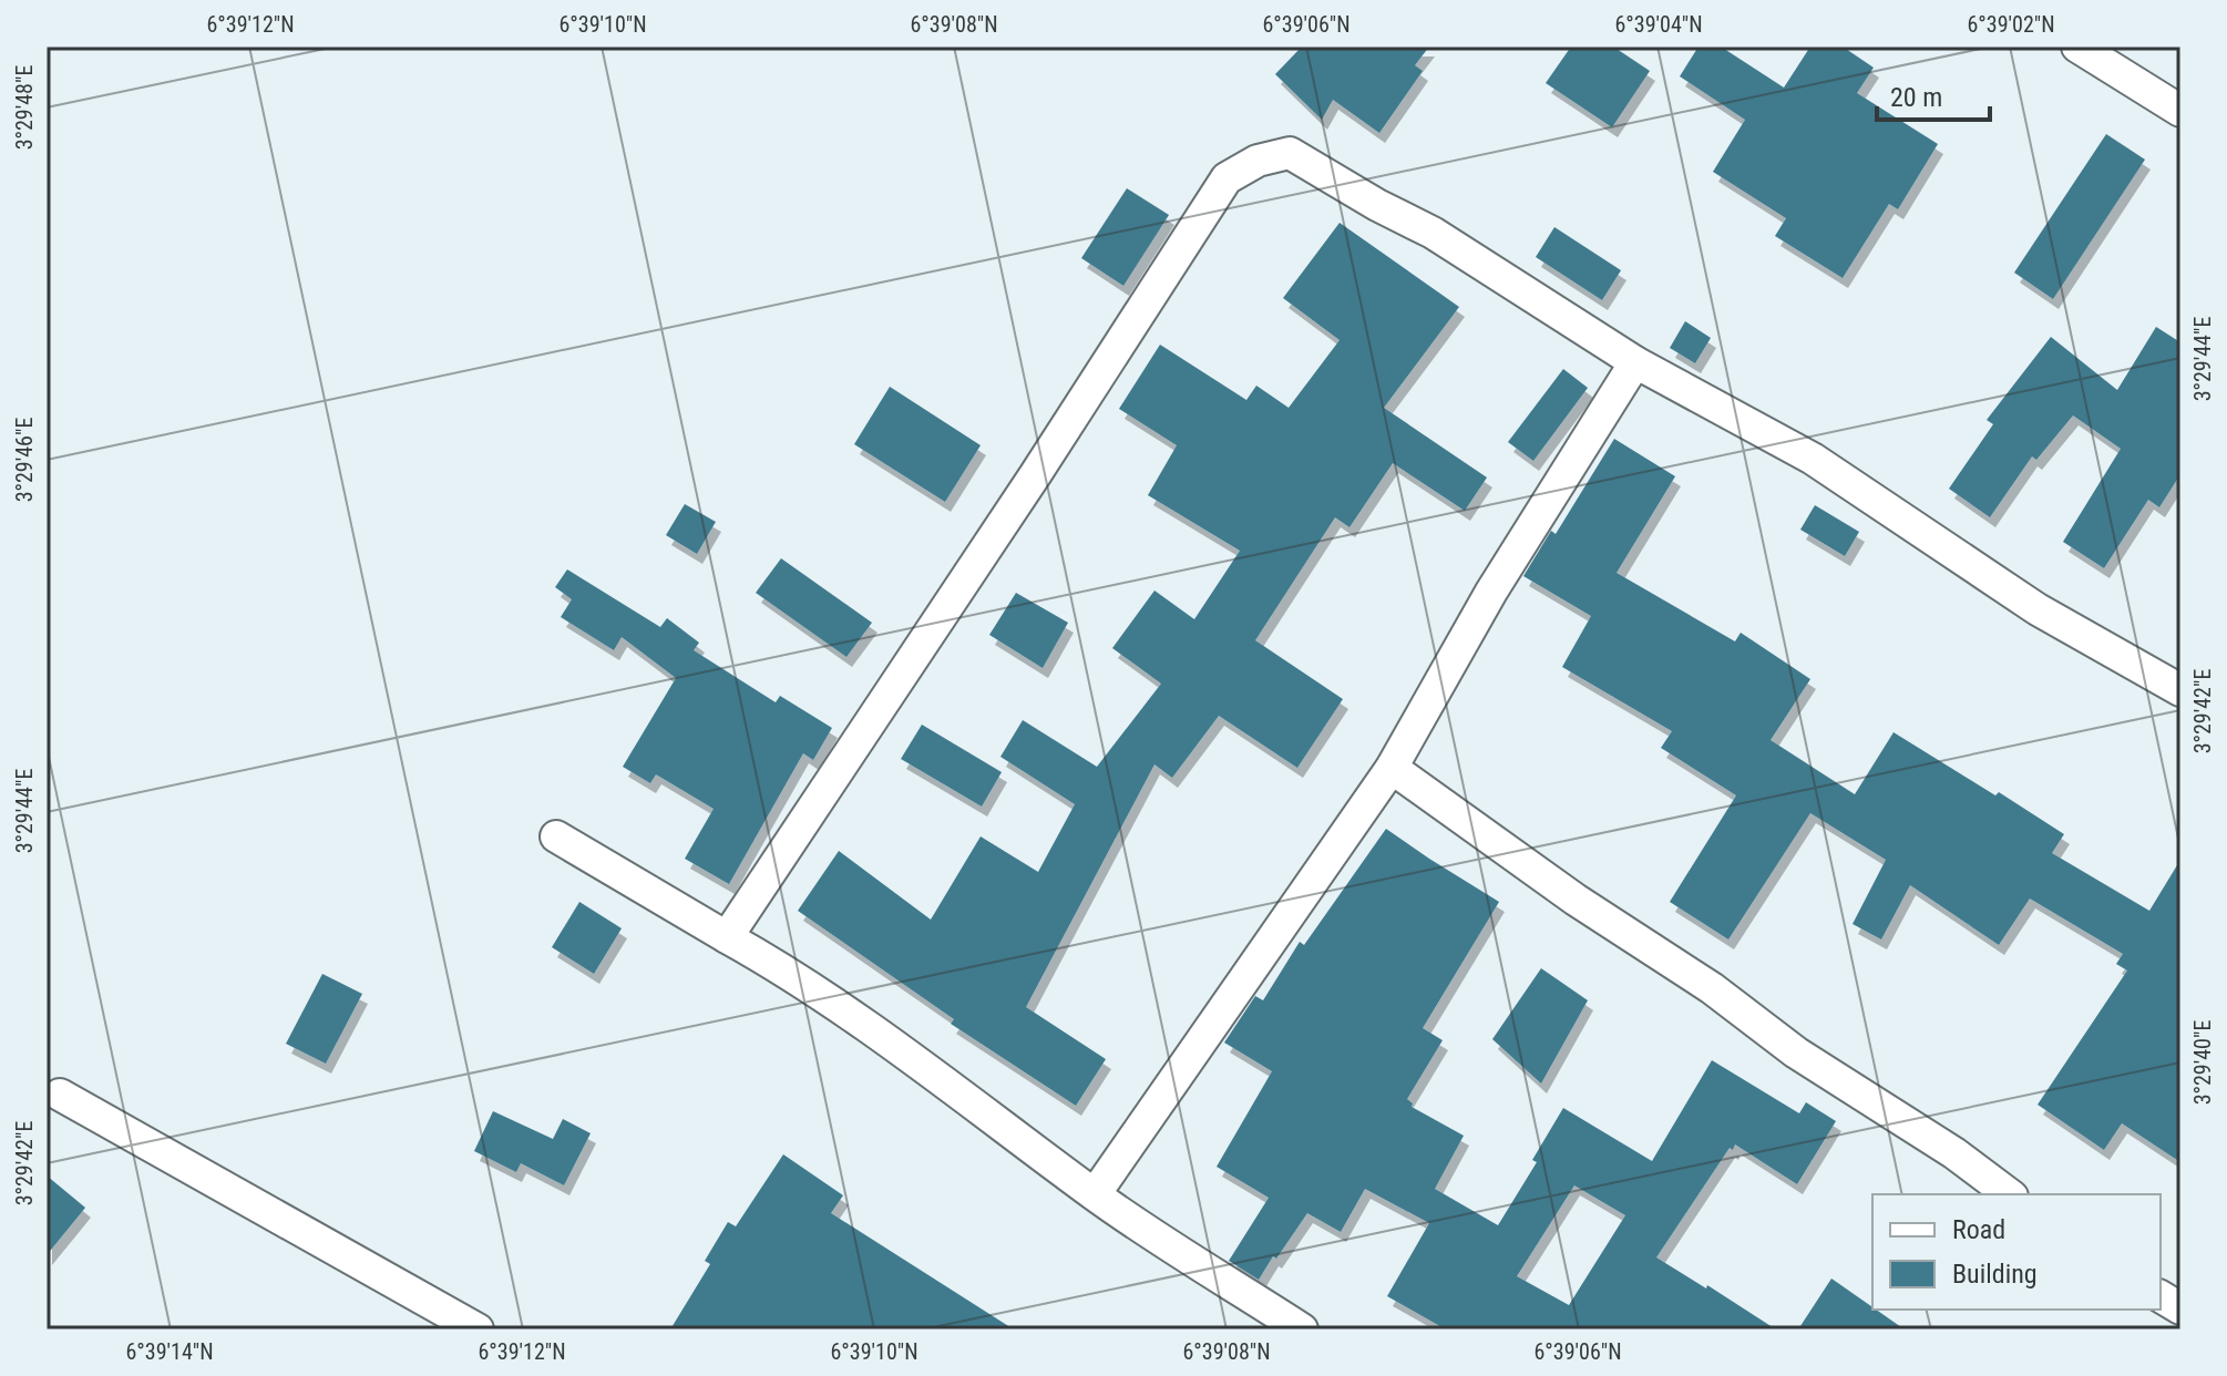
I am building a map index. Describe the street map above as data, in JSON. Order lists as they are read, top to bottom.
{
  "legend": ["Road", "Building"],
  "scale_bar": "20 m",
  "coordinates": [
    "6°39'12\"N",
    "6°39'10\"N",
    "6°39'08\"N",
    "6°39'06\"N",
    "6°39'04\"N",
    "6°39'02\"N",
    "3°29'48\"E",
    "3°29'44\"E",
    "3°29'46\"E",
    "3°29'42\"E",
    "3°29'40\"E",
    "6°39'14\"N"
  ]
}
